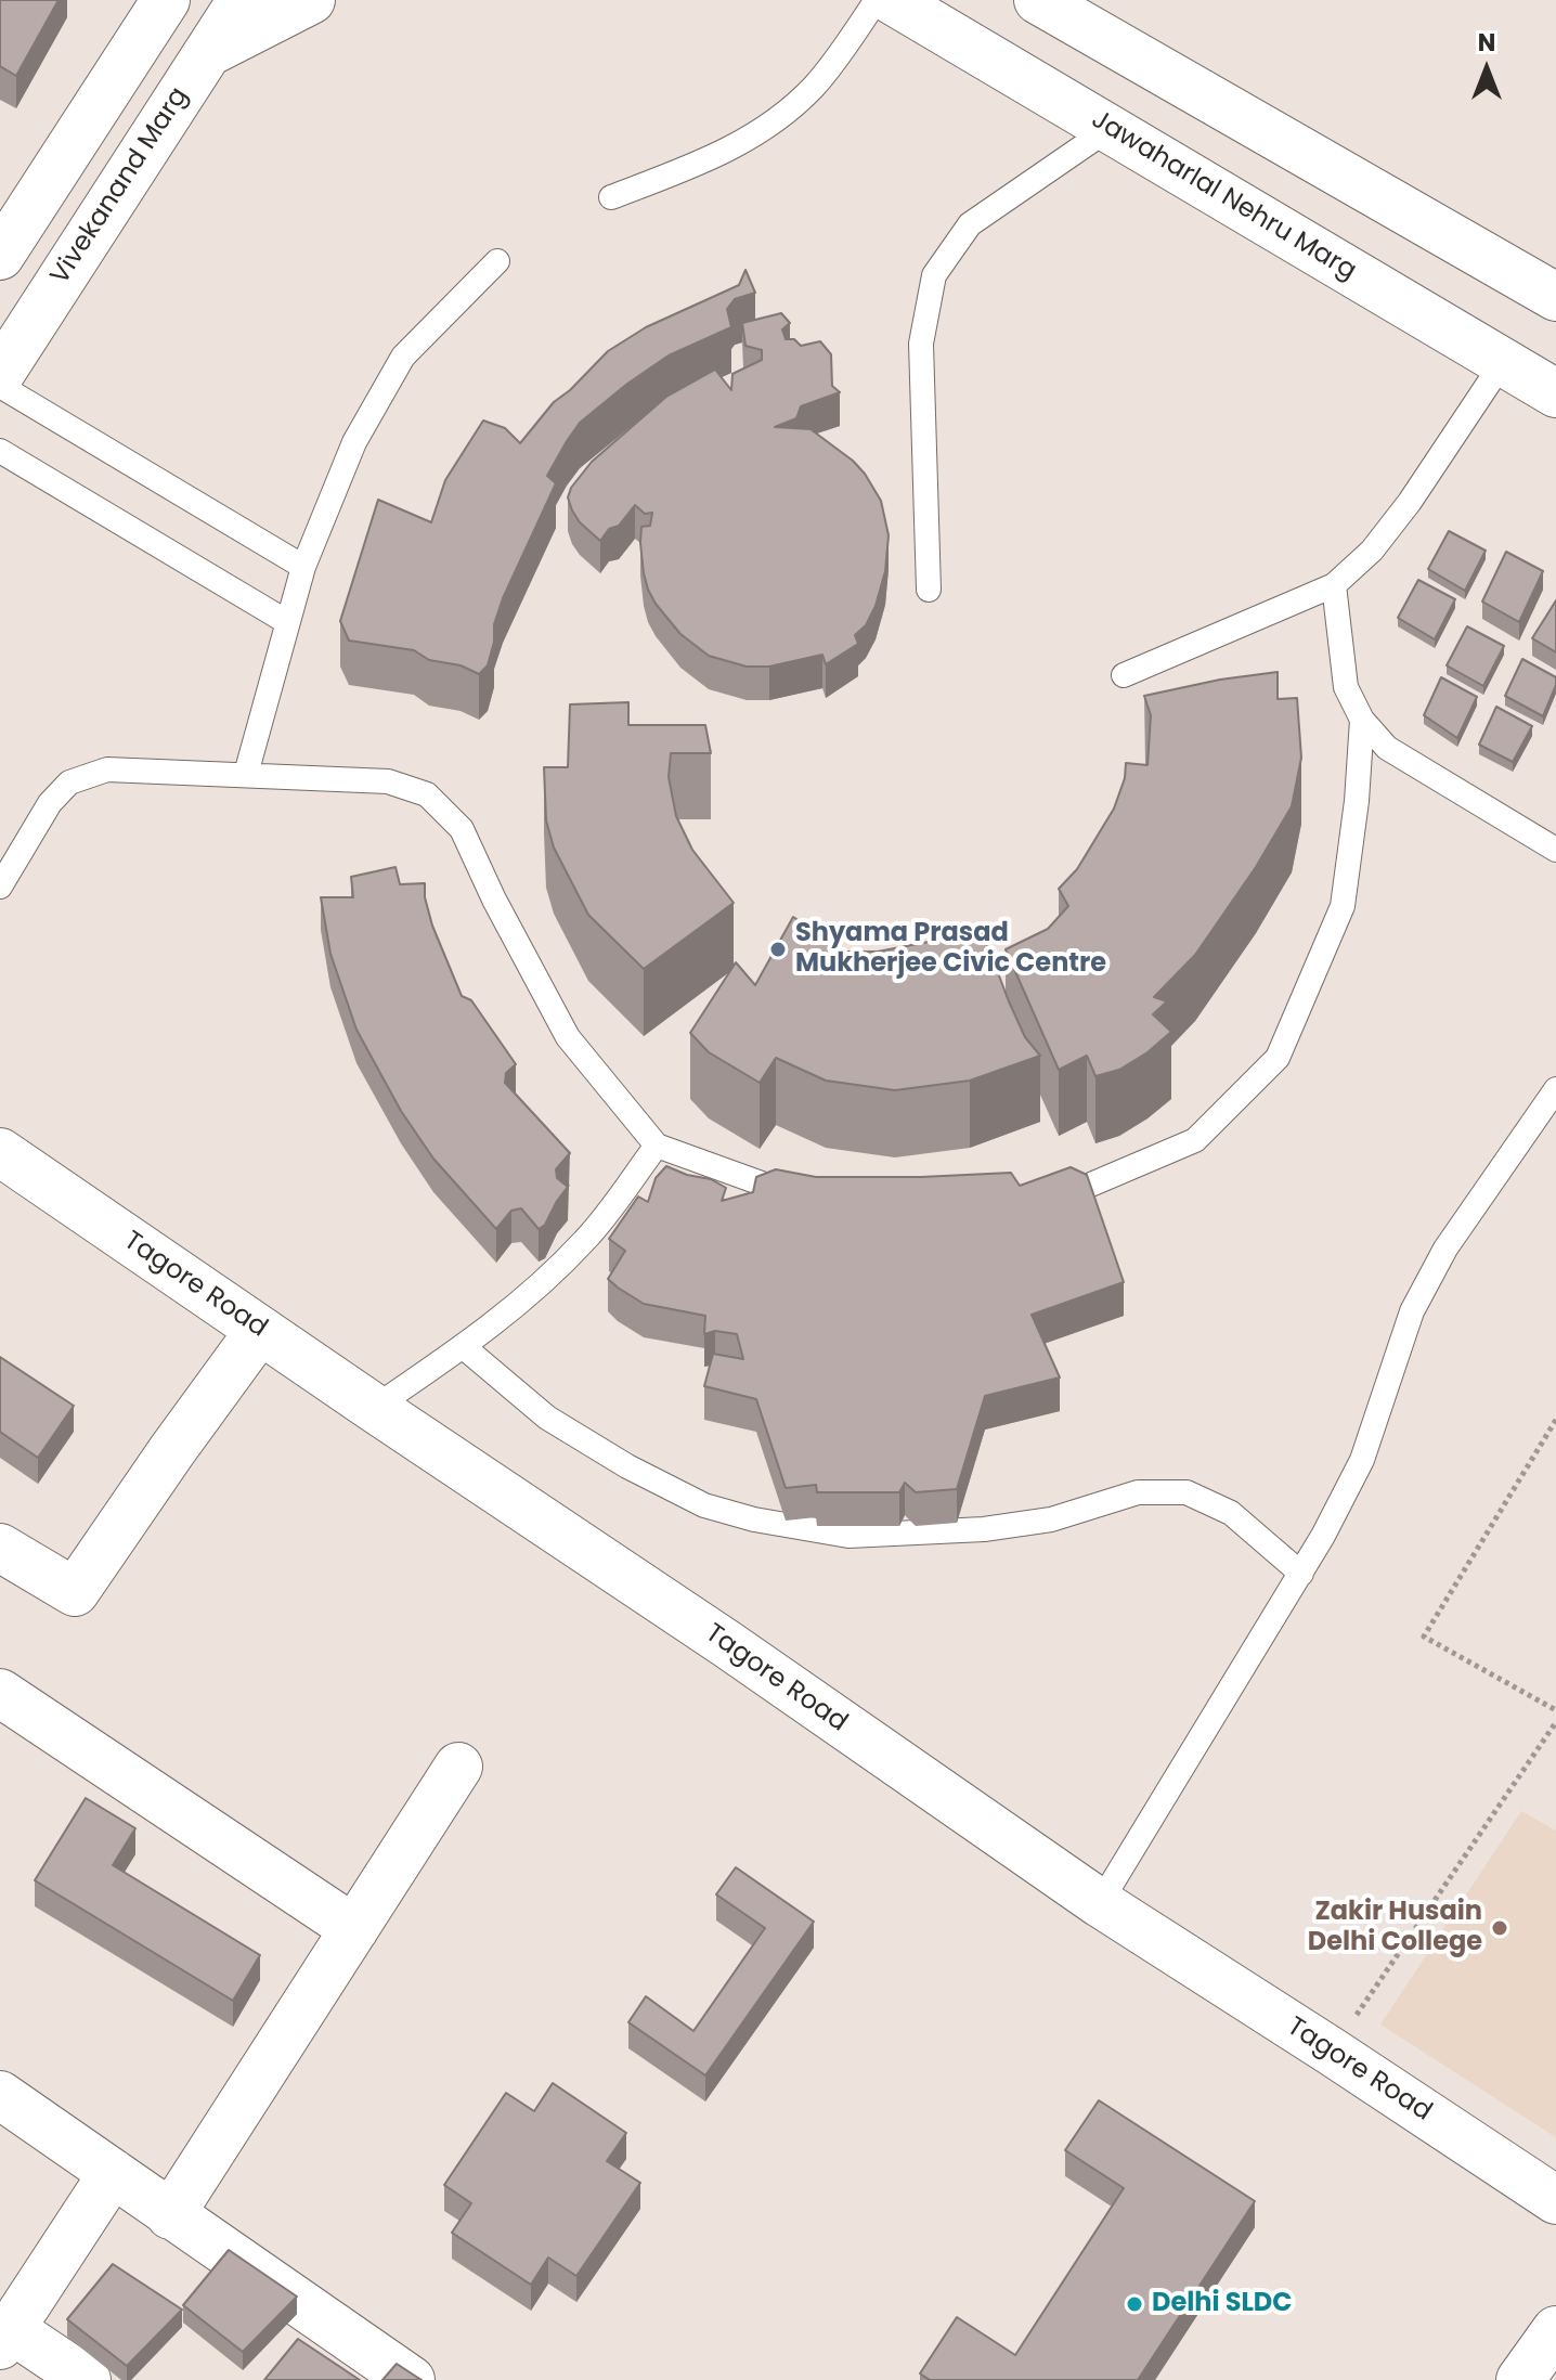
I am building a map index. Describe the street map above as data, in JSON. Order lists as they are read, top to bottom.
{
  "streets": {
    "street": ["Vivekanand Marg", "Jawaharlal Nehru Marg", "Tagore Road"]
  },
  "places": ["Shyama Prasad Mukherjee Civic Centre", "Zakir Husain Delhi College", "Delhi SLDC"],
  "north": "top"
}
